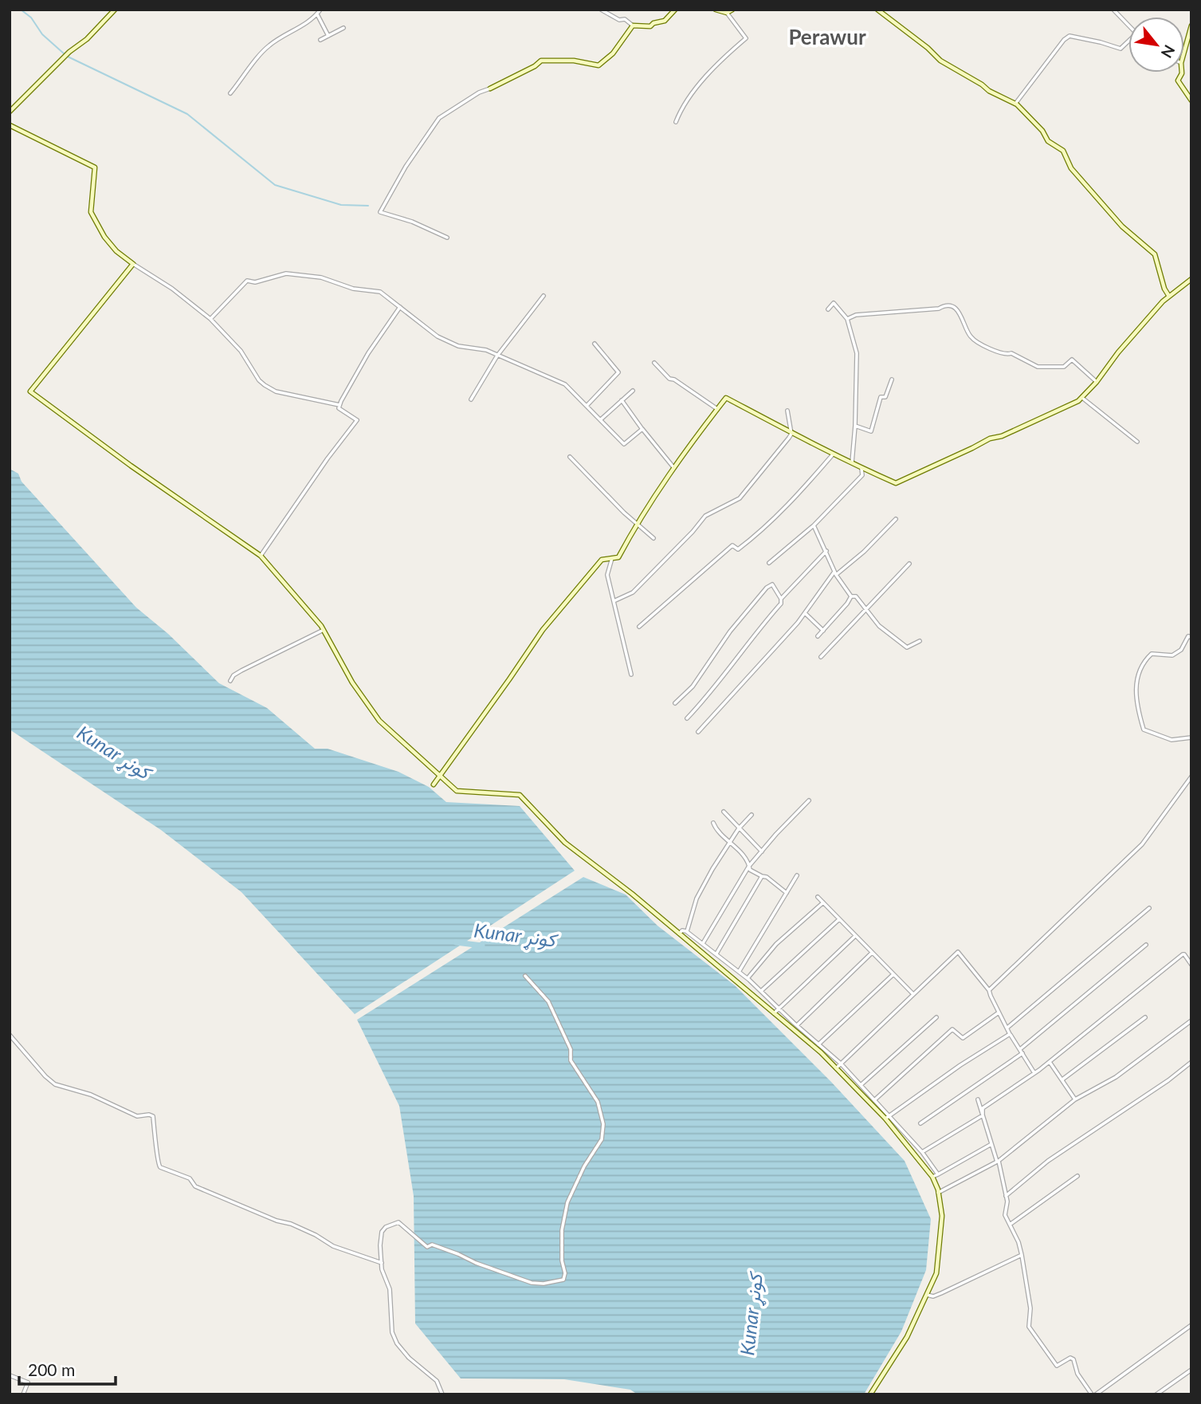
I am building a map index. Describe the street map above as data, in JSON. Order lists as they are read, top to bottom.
{
  "districts": ["Perawur"],
  "water": ["Kunar کونړ"],
  "scale_bar": "200 m",
  "north": "bottom right"
}
